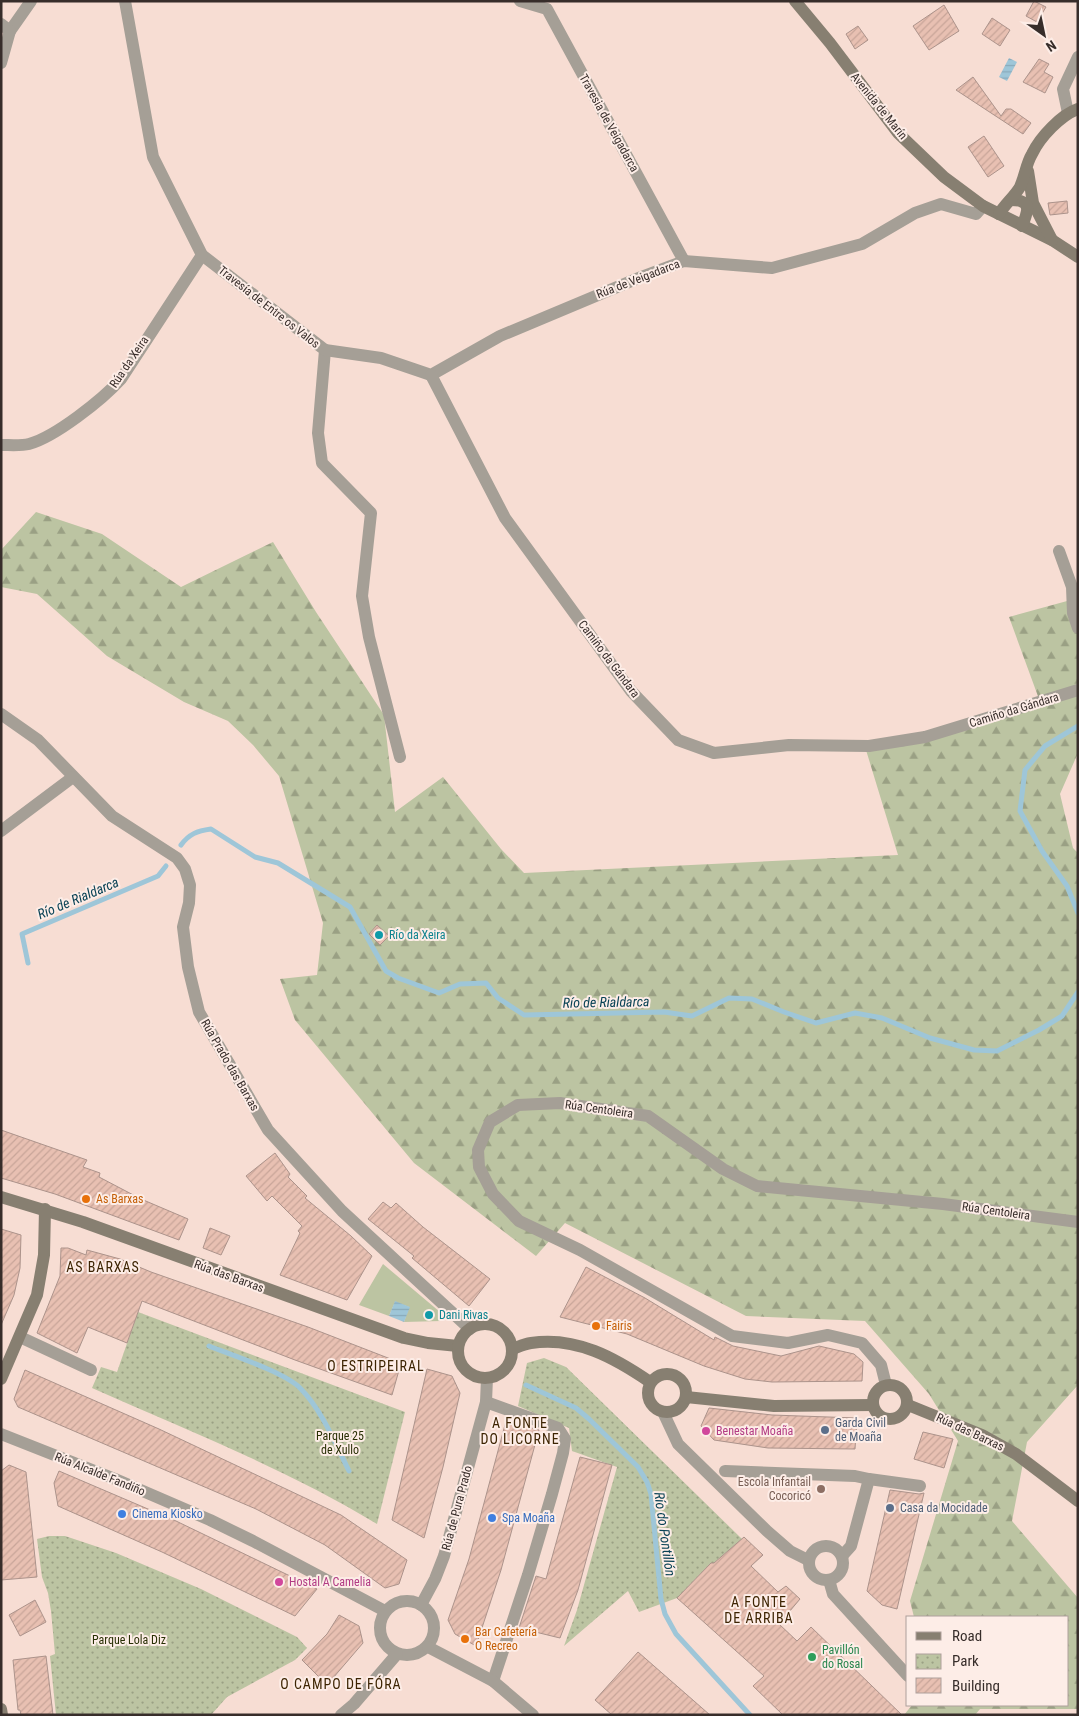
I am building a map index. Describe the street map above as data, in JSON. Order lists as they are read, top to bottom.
{
  "streets": {
    "street": [
      "Avenida de Marín",
      "Travesia de Veigadarca",
      "Rúa de Veigadarca",
      "Travesía de Entre os Valos",
      "Rúa da Xeira",
      "Camiño da Gándara",
      "Rúa Prado das Barxas",
      "Rúa Centoleira",
      "Rúa das Barxas",
      "Rúa Alcalde Fandiño",
      "Rúa de Pura Prado"
    ]
  },
  "crossings": [
    ["Avenida de Marín", "Rúa de Veigadarca"],
    ["Travesia de Veigadarca", "Rúa de Veigadarca"],
    ["Rúa de Veigadarca", "Camiño da Gándara"],
    ["Travesía de Entre os Valos", "Rúa da Xeira"],
    ["Rúa Prado das Barxas", "Rúa das Barxas"],
    ["Rúa Prado das Barxas", "Rúa de Pura Prado"],
    ["Rúa Centoleira", "Rúa das Barxas"],
    ["Rúa das Barxas", "Rúa de Pura Prado"],
    ["Rúa Alcalde Fandiño", "Rúa de Pura Prado"]
  ],
  "districts": [
    "AS BARXAS",
    "O ESTRIPEIRAL",
    "A FONTE DO LICORNE",
    "A FONTE DE ARRIBA",
    "O CAMPO DE FÓRA"
  ],
  "water": ["Río de Rialdarca", "Río do Pontillón"],
  "parks": ["Parque 25 de Xullo", "Parque Lola Diz"],
  "places": [
    "Río da Xeira",
    "As Barxas",
    "Dani Rivas",
    "Fairis",
    "Garda Civil de Moaña",
    "Benestar Moaña",
    "Escola Infantail Cocoricó",
    "Casa da Mocidade",
    "Cinema Kiosko",
    "Spa Moaña",
    "Hostal A Camelia",
    "Bar Cafetería O Recreo",
    "Pavillón do Rosal"
  ],
  "legend": ["Road", "Park", "Building"],
  "north": "bottom right"
}
